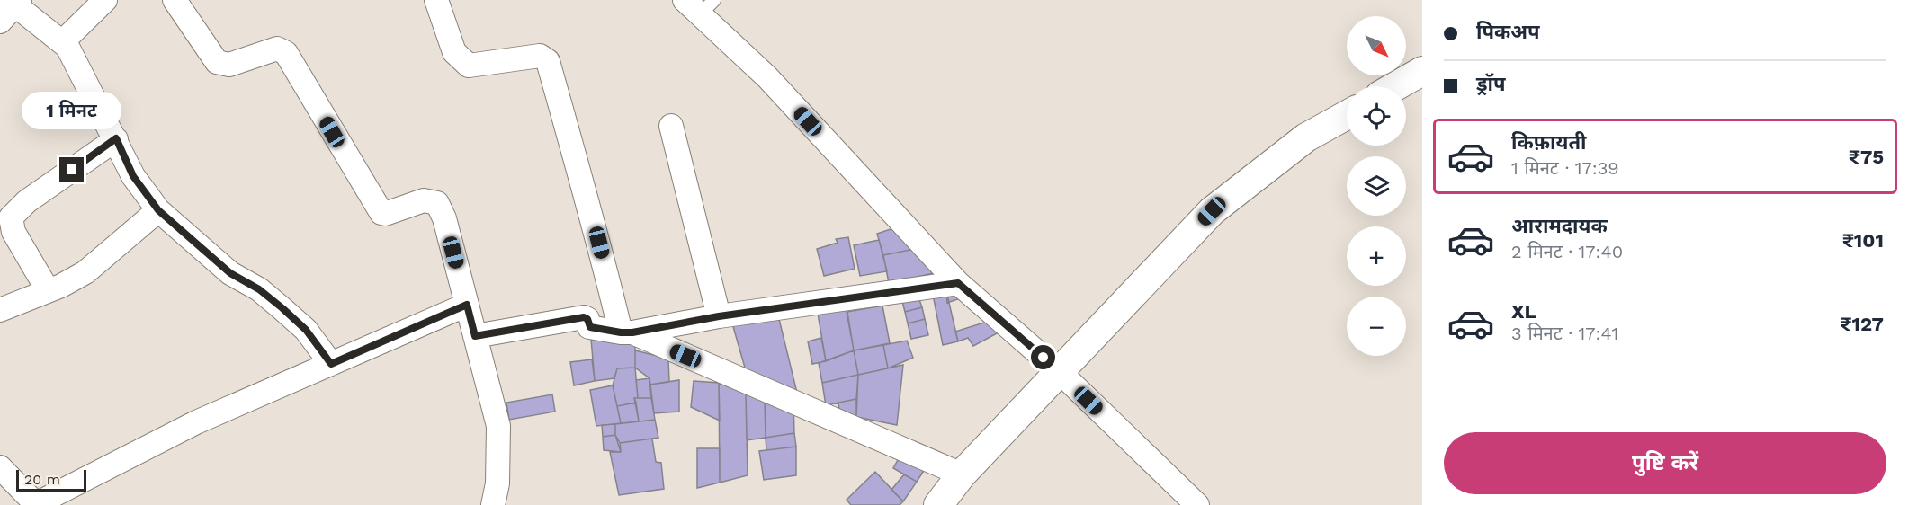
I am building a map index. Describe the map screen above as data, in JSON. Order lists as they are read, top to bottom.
{
  "scale_bar": "20 m",
  "north": "bottom right",
  "page": {
    "banner": ["पिकअप", "ड्रॉप"],
    "map_buttons": ["+", "−"],
    "bubble": "1 मिनट",
    "list": [
      {
        "name": "किफ़ायती",
        "note": "1 मिनट · 17:39",
        "value": "₹75"
      },
      {
        "name": "आरामदायक",
        "note": "2 मिनट · 17:40",
        "value": "₹101"
      },
      {
        "name": "XL",
        "note": "3 मिनट · 17:41",
        "value": "₹127"
      }
    ],
    "buttons": "पुष्टि करें",
    "scale": "20 m"
  }
}
